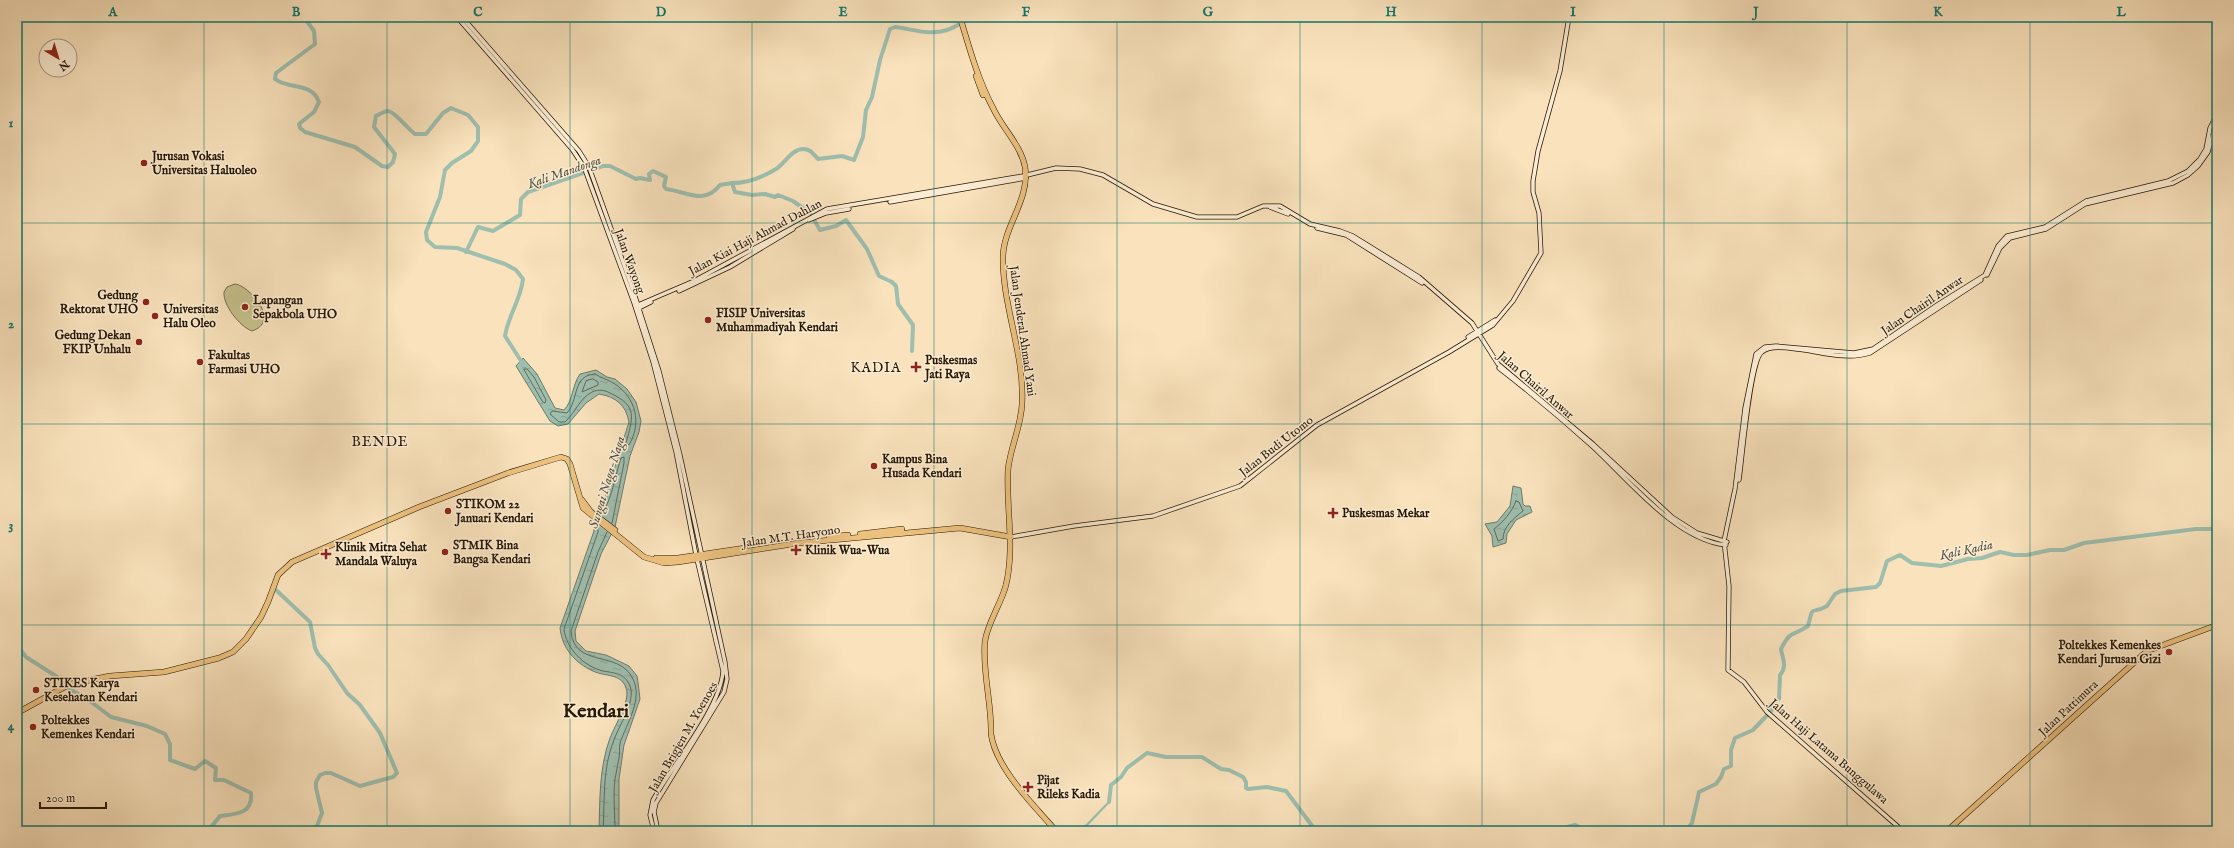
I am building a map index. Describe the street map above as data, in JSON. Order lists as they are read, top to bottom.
{
  "streets": {
    "highway": ["Jalan Jenderal Ahmad Yani", "Jalan M.T. Haryono", "Jalan Pattimura"],
    "main road": [
      "Jalan Kiai Haji Ahmad Dahlan",
      "Jalan Wayong",
      "Jalan Chairil Anwar",
      "Jalan Budi Utomo",
      "Jalan Brigjen M. Yoenoes",
      "Jalan Haji Latama Bunggulawa"
    ]
  },
  "crossings": [
    ["Jalan Kiai Haji Ahmad Dahlan", "Jalan Wayong"],
    ["Jalan Kiai Haji Ahmad Dahlan", "Jalan Chairil Anwar"],
    ["Jalan Kiai Haji Ahmad Dahlan", "Jalan Jenderal Ahmad Yani"],
    ["Jalan Wayong", "Jalan M.T. Haryono"],
    ["Jalan Wayong", "Jalan Brigjen M. Yoenoes"],
    ["Jalan Chairil Anwar", "Jalan Jenderal Ahmad Yani"],
    ["Jalan Chairil Anwar", "Jalan Budi Utomo"],
    ["Jalan Chairil Anwar", "Jalan Haji Latama Bunggulawa"],
    ["Jalan Jenderal Ahmad Yani", "Jalan Budi Utomo"],
    ["Jalan Jenderal Ahmad Yani", "Jalan M.T. Haryono"],
    ["Jalan Budi Utomo", "Jalan M.T. Haryono"],
    ["Jalan M.T. Haryono", "Jalan Brigjen M. Yoenoes"]
  ],
  "districts": ["KADIA", "BENDE", "Kendari"],
  "water": ["Kali Mandonga", "Sungai Naga-Naga", "Kali Kadia"],
  "places": {
    "other": [
      "Jurusan Vokasi Universitas Haluoleo",
      "Gedung Rektorat UHO",
      "Lapangan Sepakbola UHO",
      "Universitas Halu Oleo",
      "FISIP Universitas Muhammadiyah Kendari",
      "Gedung Dekan FKIP Unhalu",
      "Fakultas Farmasi UHO",
      "Kampus Bina Husada Kendari",
      "STIKOM 22 Januari Kendari",
      "STMIK Bina Bangsa Kendari",
      "Poltekkes Kemenkes Kendari Jurusan Gizi",
      "STIKES Karya Kesehatan Kendari",
      "Poltekkes Kemenkes Kendari"
    ],
    "health": [
      "Puskesmas Jati Raya",
      "Puskesmas Mekar",
      "Klinik Wua-Wua",
      "Klinik Mitra Sehat Mandala Waluya",
      "Pijat Rileks Kadia"
    ]
  },
  "scale_bar": "200 m",
  "north": "bottom right",
  "grid": {
    "columns": [
      "A",
      "B",
      "C",
      "D",
      "E",
      "F",
      "G",
      "H",
      "I",
      "J",
      "K",
      "L"
    ],
    "rows": [
      "1",
      "2",
      "3",
      "4"
    ]
  }
}
